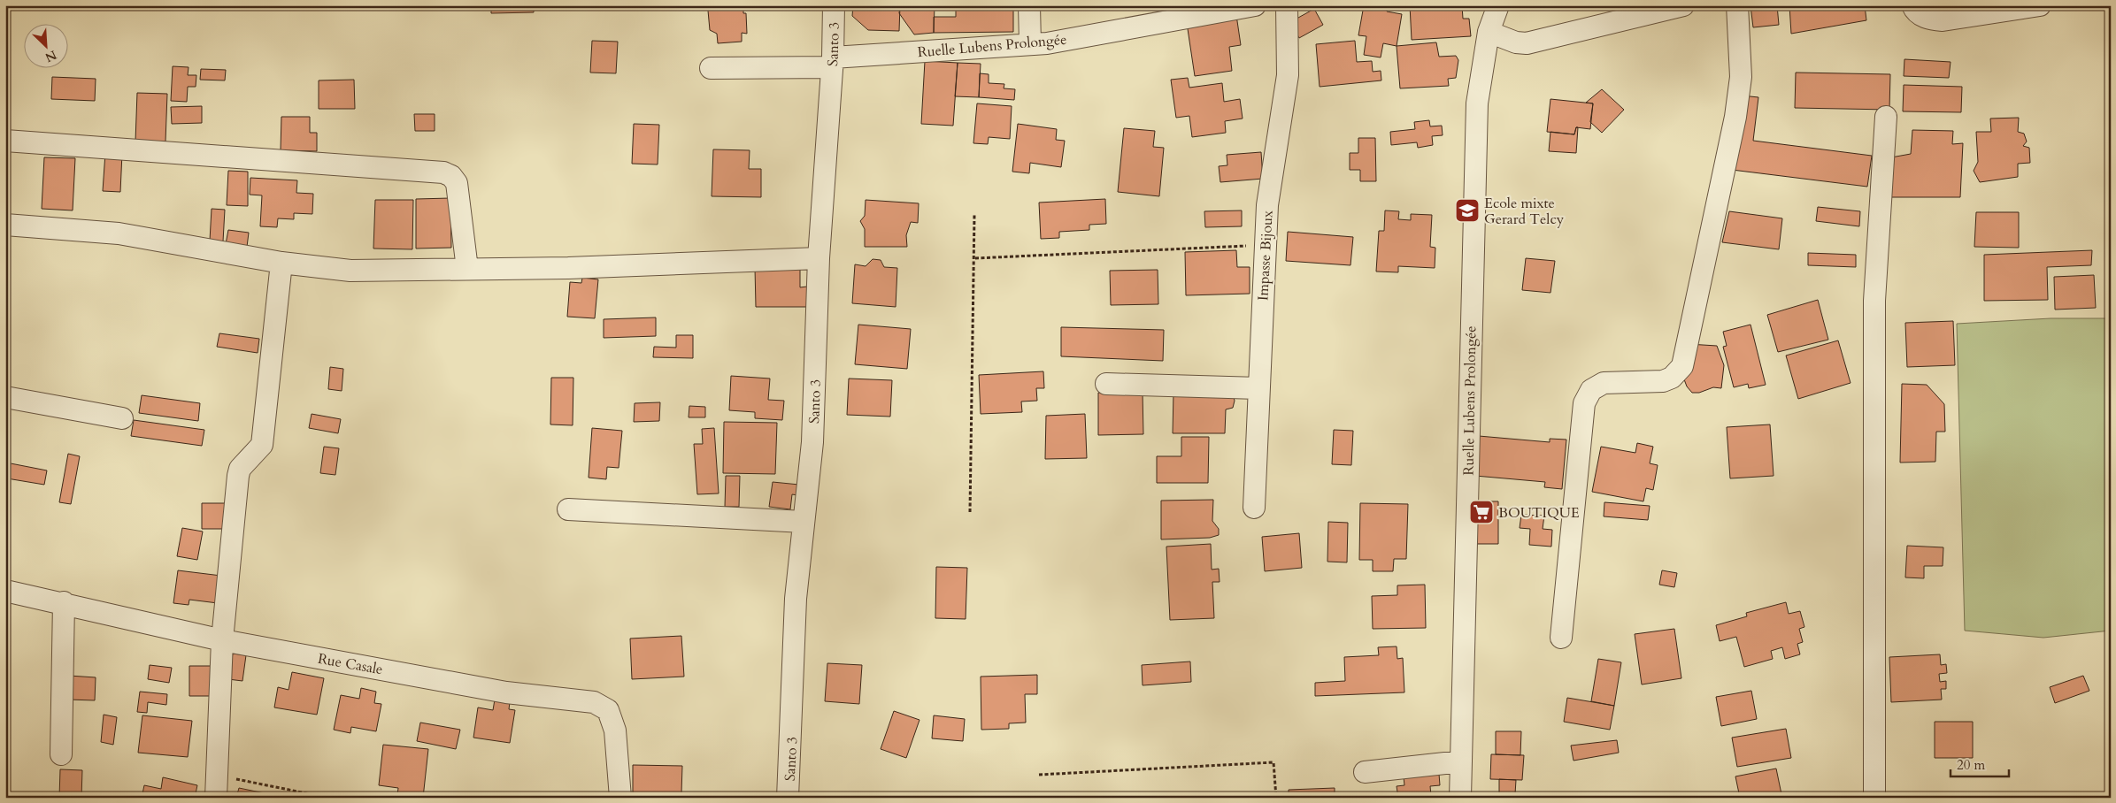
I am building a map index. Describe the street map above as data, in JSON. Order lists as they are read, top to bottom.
{
  "streets": {
    "street": [
      "Santo 3",
      "Ruelle Lubens Prolongée",
      "Impasse Bijoux",
      "Rue Casale"
    ]
  },
  "crossings": [
    ["Santo 3", "Ruelle Lubens Prolongée"]
  ],
  "places": {
    "school or university": ["Ecole mixte Gerard Telcy"],
    "supermarket": ["BOUTIQUE"]
  },
  "scale_bar": "20 m",
  "north": "bottom right"
}
